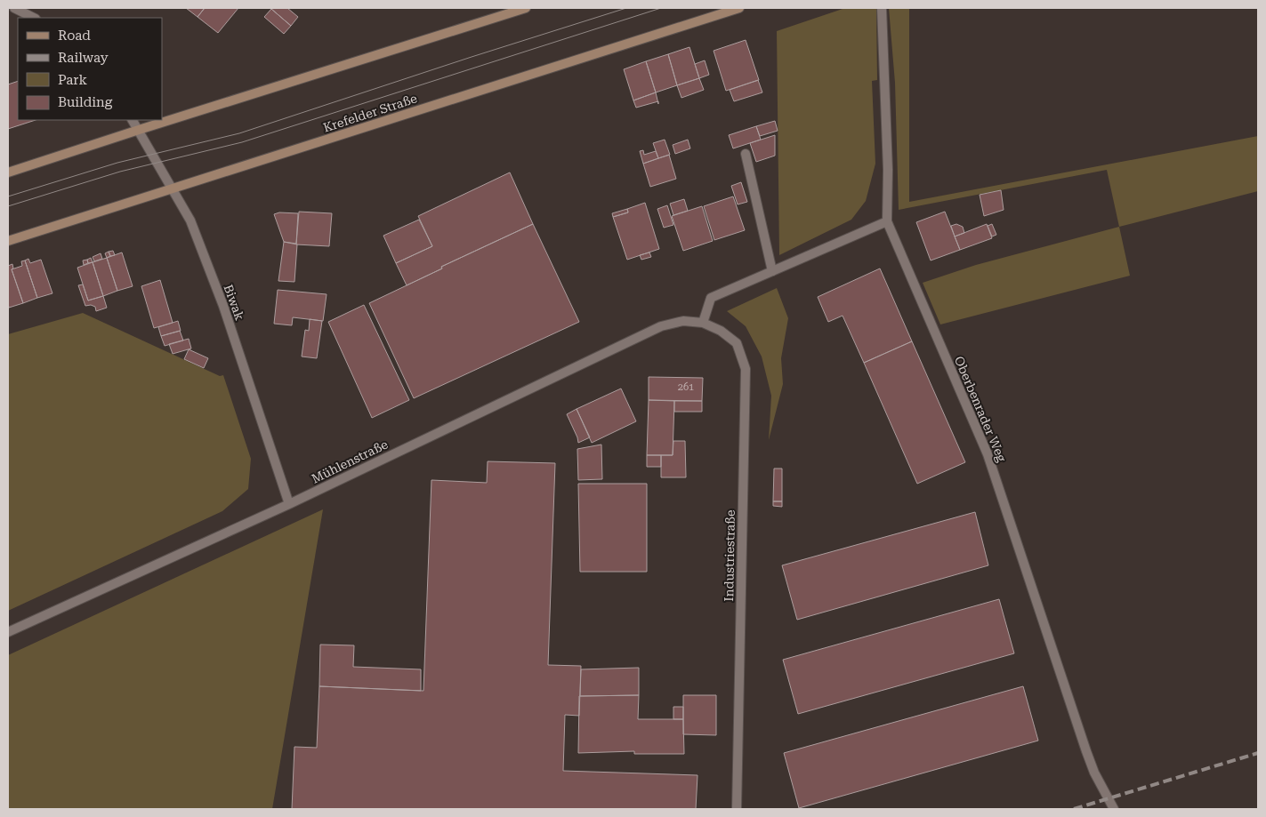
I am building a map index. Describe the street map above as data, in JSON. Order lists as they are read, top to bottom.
{
  "streets": {
    "main road": ["Krefelder Straße"],
    "street": [
      "Biwak",
      "Oberbenrader Weg",
      "Mühlenstraße",
      "Industriestraße"
    ]
  },
  "crossings": [
    ["Krefelder Straße", "Biwak"],
    ["Biwak", "Mühlenstraße"],
    ["Mühlenstraße", "Industriestraße"]
  ],
  "house_numbers": ["261"],
  "legend": [
    "Road",
    "Railway",
    "Park",
    "Building"
  ]
}
